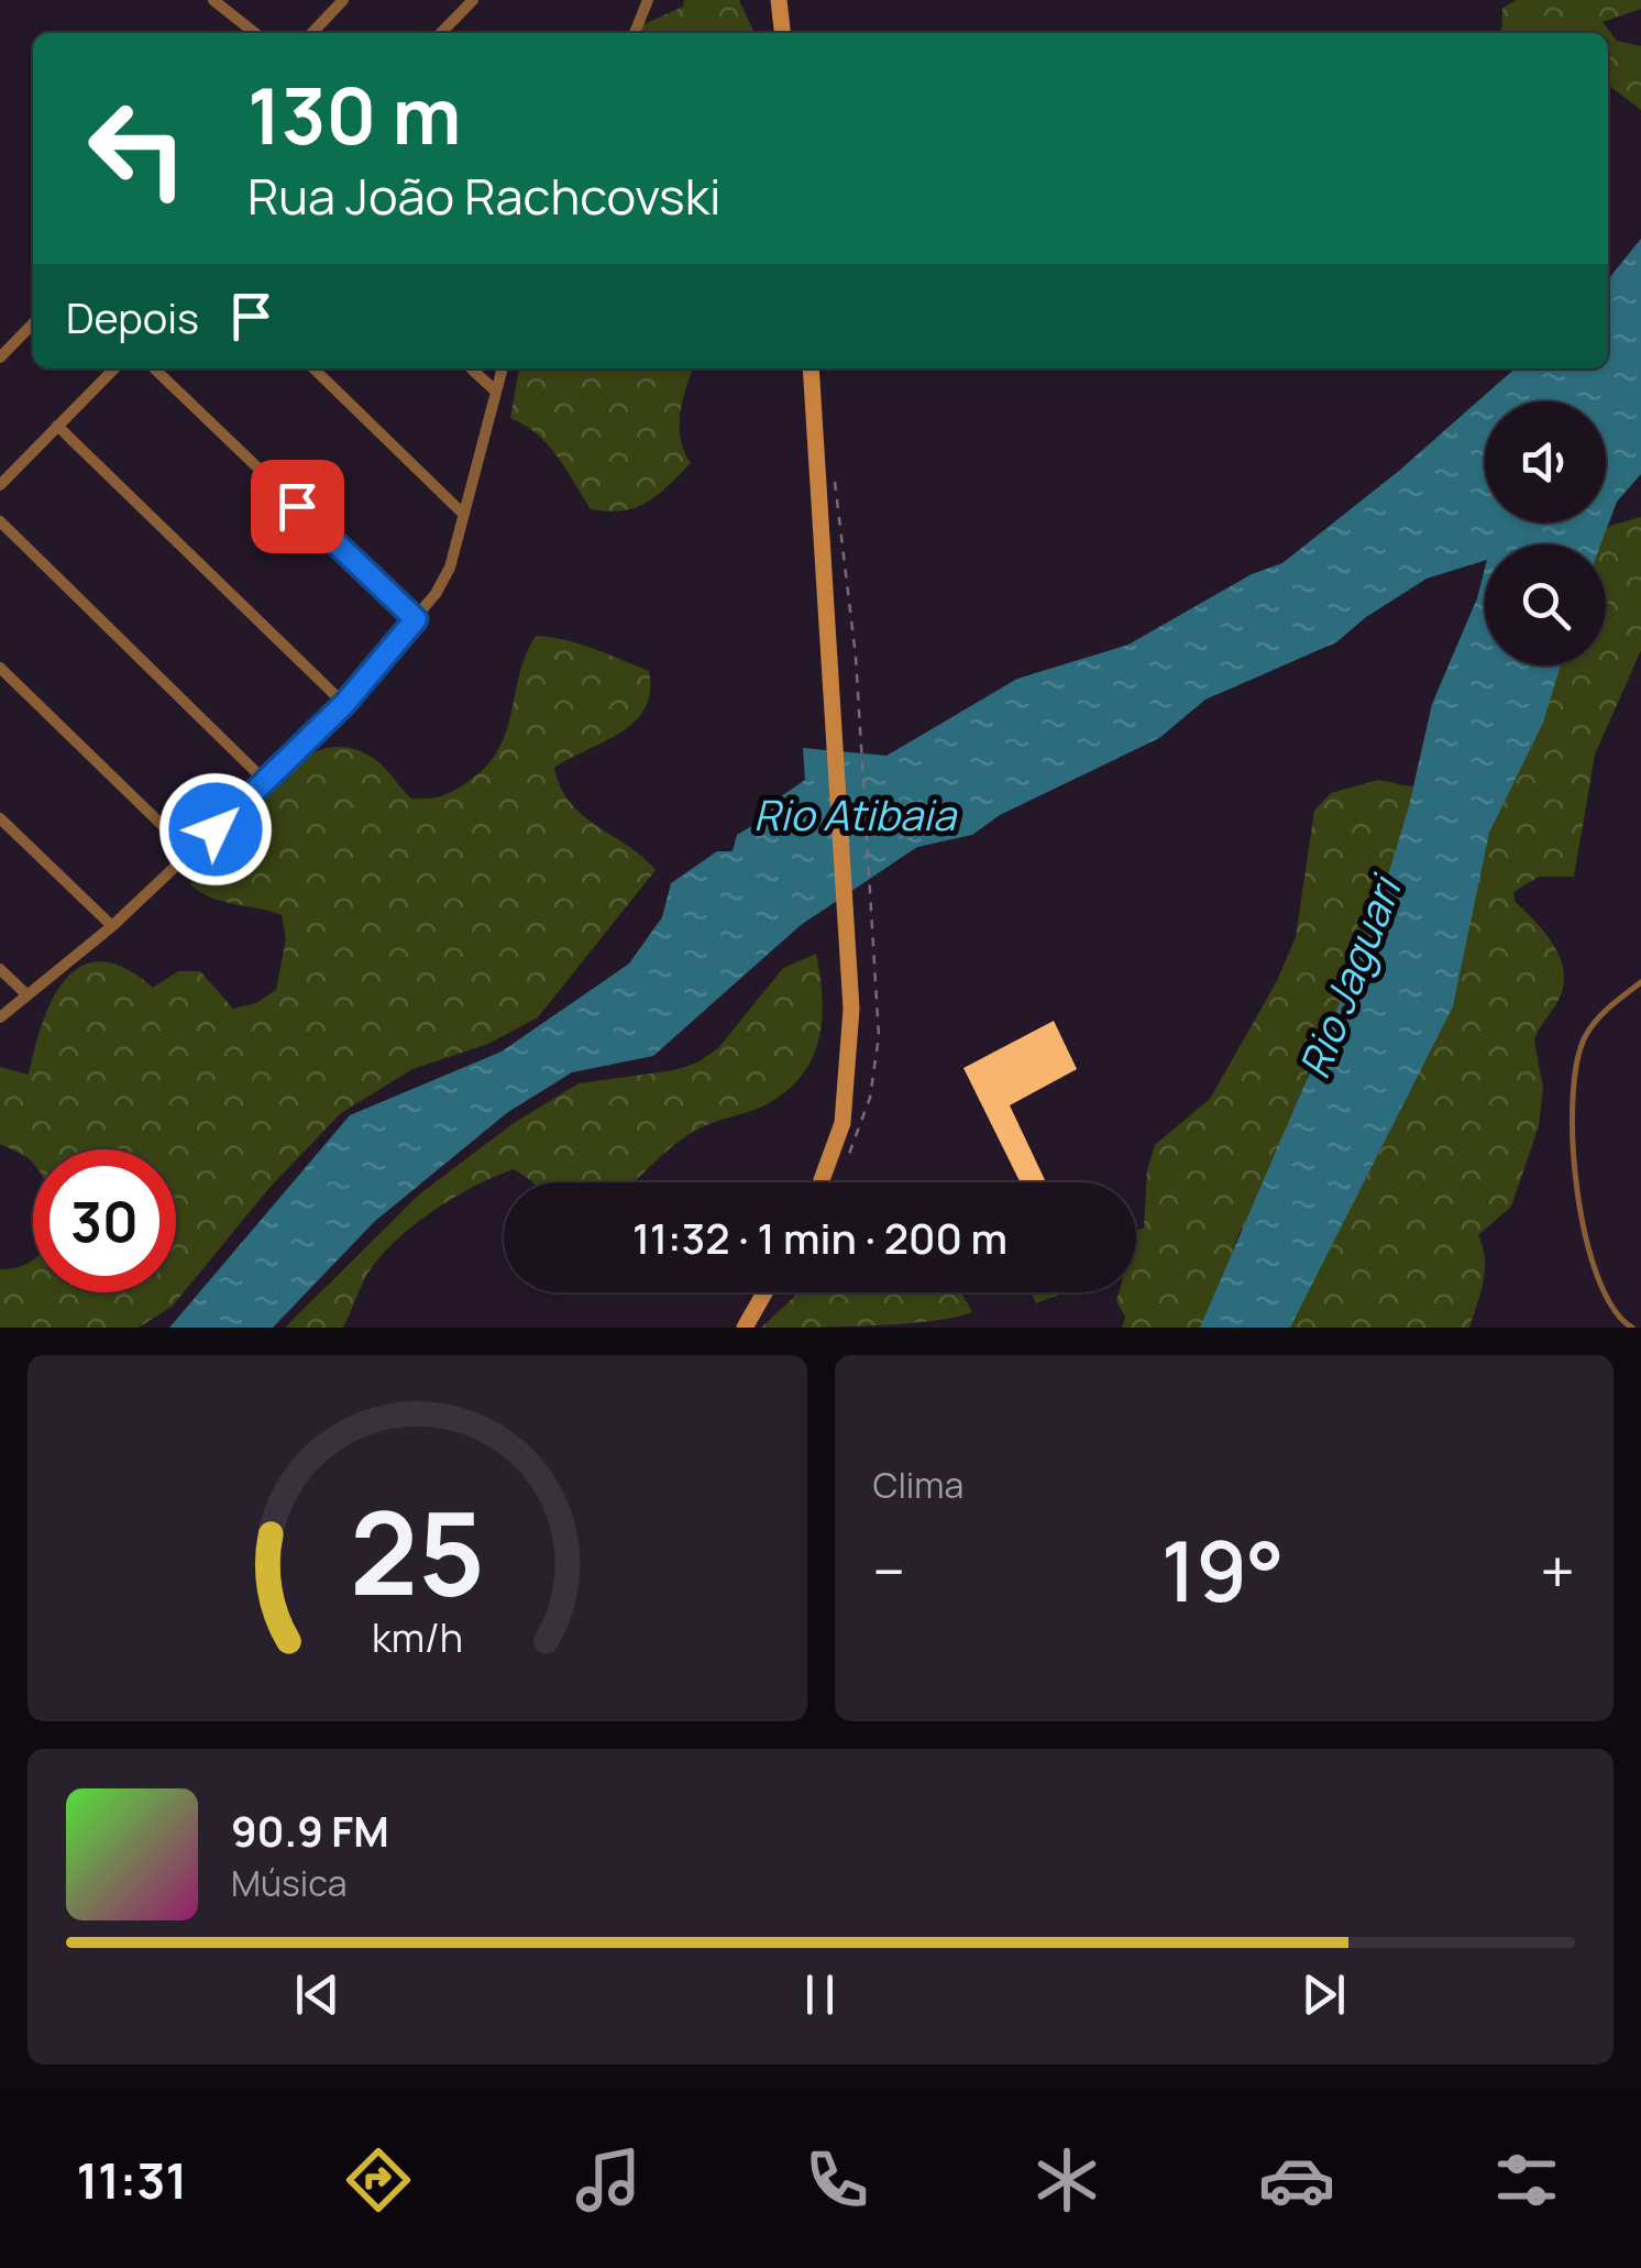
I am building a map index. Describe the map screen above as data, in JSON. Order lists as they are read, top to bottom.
{
  "water": ["Rio Atibaia", "Rio Jaguari"],
  "page": {
    "turn": ["130 m", "Rua João Rachcovski"],
    "then": "Depois",
    "limit": "30",
    "trip": "11:32 · 1 min · 200 m",
    "tile": "Clima",
    "heat": ["−", "19°", "+"],
    "song": ["90.9 FM", "Música"],
    "tabs": "11:31",
    "gauge": ["25", "km/h"]
  }
}
